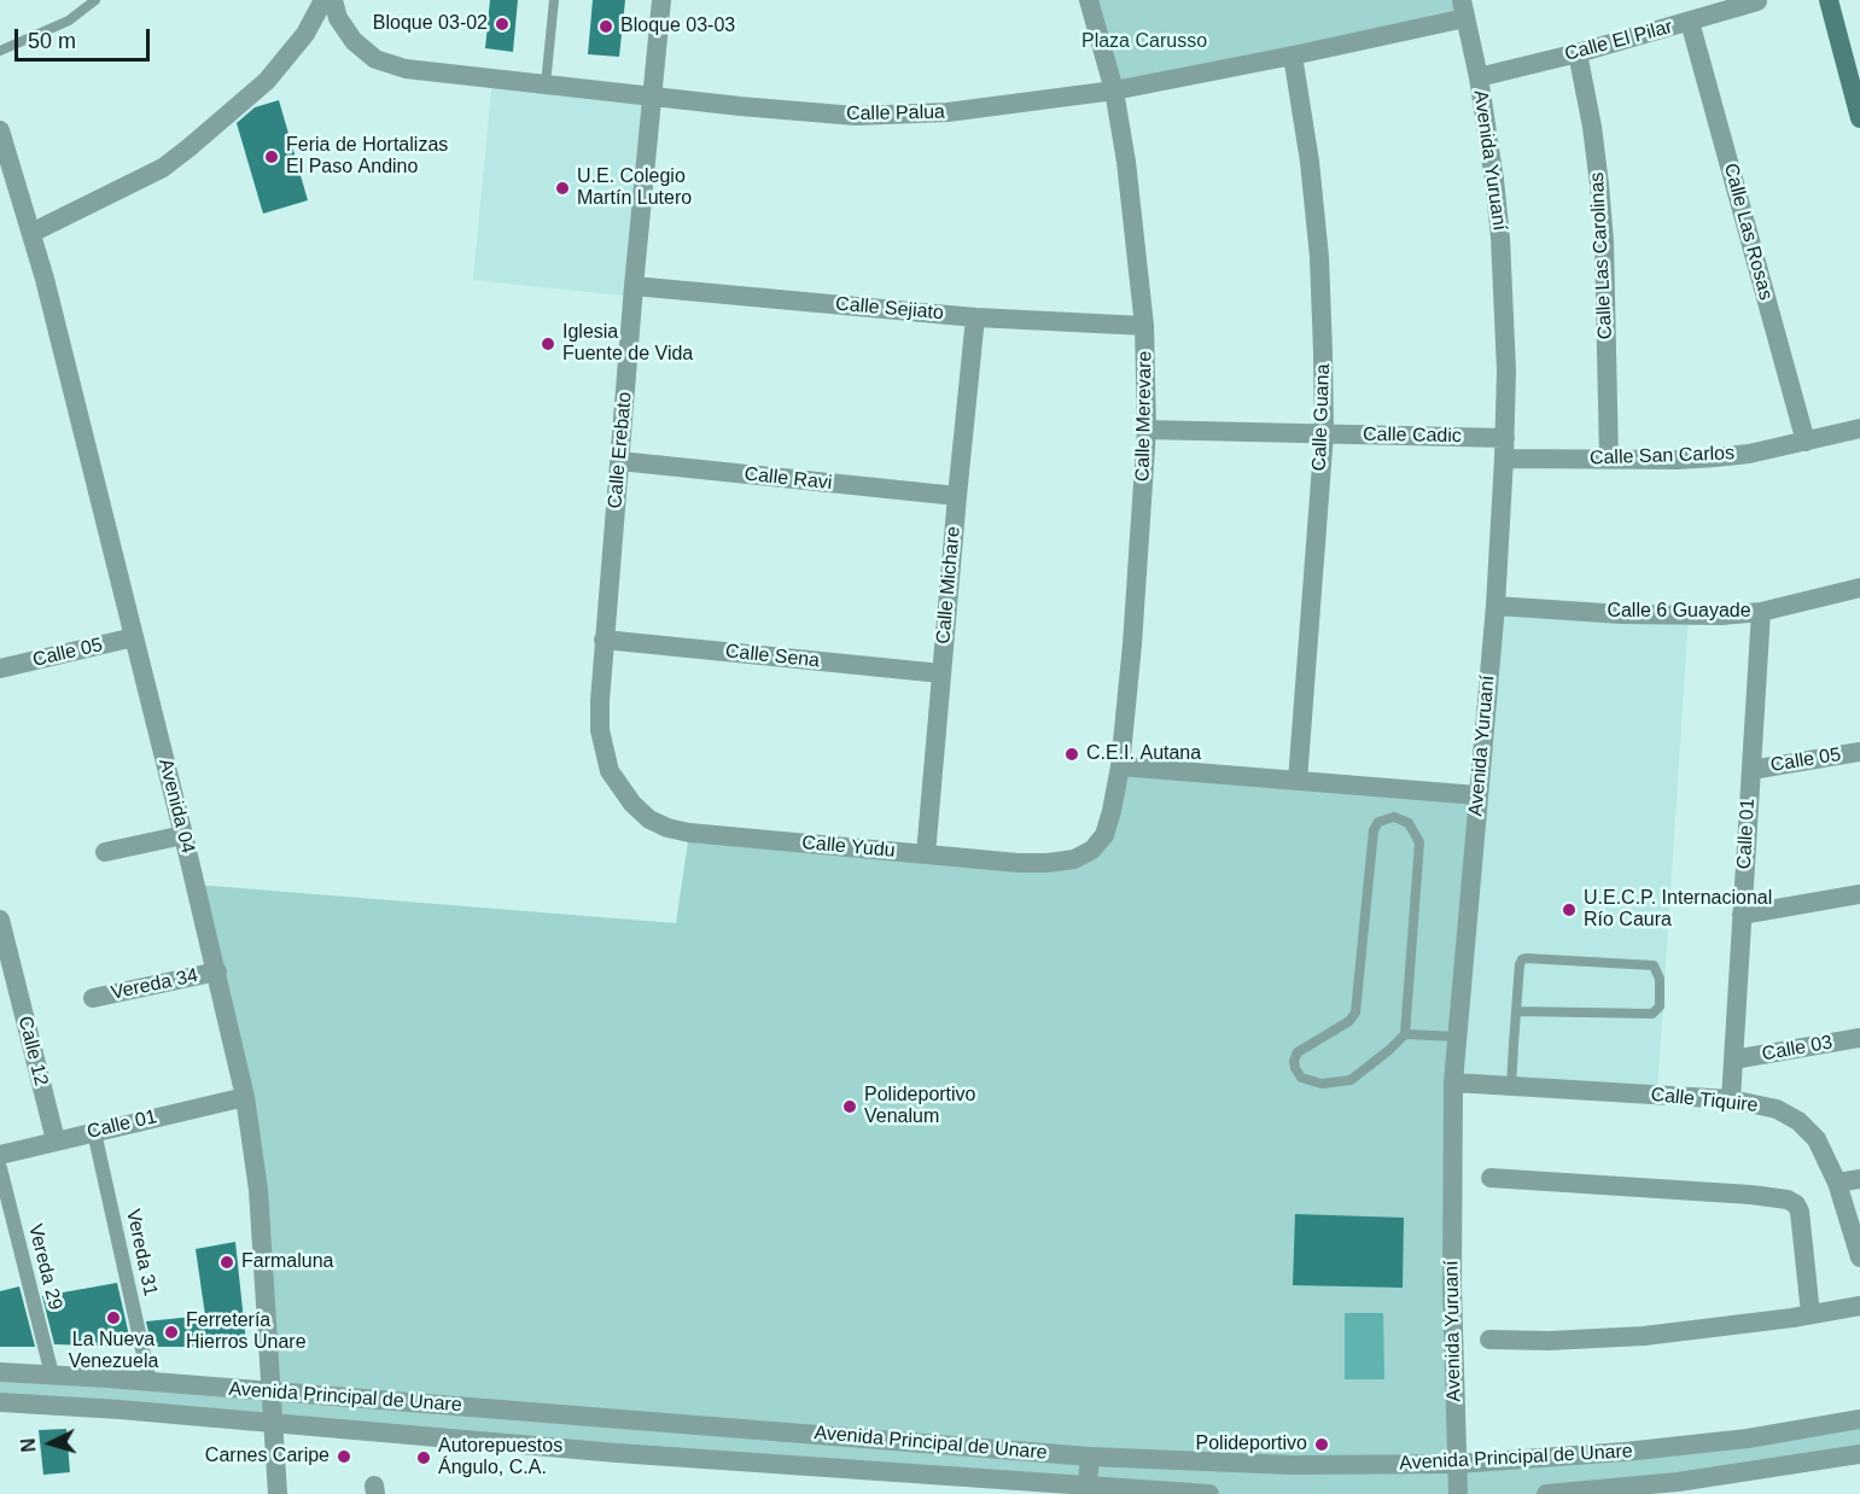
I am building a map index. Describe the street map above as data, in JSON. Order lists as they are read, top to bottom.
{
  "streets": {
    "street": [
      "Calle El Pilar",
      "Calle Palua",
      "Avenida Yuruaní",
      "Calle Las Rosas",
      "Calle Las Carolinas",
      "Calle Sejiato",
      "Calle Merevare",
      "Calle Guana",
      "Calle Cadic",
      "Calle Erebato",
      "Calle San Carlos",
      "Calle Ravi",
      "Calle Michare",
      "Calle 6 Guayade",
      "Calle 05",
      "Calle Sena",
      "Avenida 04",
      "Calle 01",
      "Calle Yudu",
      "Vereda 34",
      "Calle 03",
      "Calle 12",
      "Calle Tiquire",
      "Vereda 31",
      "Vereda 29",
      "Avenida Principal de Unare"
    ]
  },
  "crossings": [
    ["Calle El Pilar", "Avenida Yuruaní"],
    ["Calle El Pilar", "Calle Las Rosas"],
    ["Calle El Pilar", "Calle Las Carolinas"],
    ["Calle Palua", "Avenida Yuruaní"],
    ["Calle Palua", "Calle Merevare"],
    ["Calle Palua", "Calle Guana"],
    ["Calle Palua", "Calle Erebato"],
    ["Avenida Yuruaní", "Calle Cadic"],
    ["Avenida Yuruaní", "Calle San Carlos"],
    ["Avenida Yuruaní", "Calle 6 Guayade"],
    ["Avenida Yuruaní", "Calle Tiquire"],
    ["Avenida Yuruaní", "Avenida Principal de Unare"],
    ["Calle Las Rosas", "Calle San Carlos"],
    ["Calle Las Carolinas", "Calle San Carlos"],
    ["Calle Sejiato", "Calle Merevare"],
    ["Calle Sejiato", "Calle Erebato"],
    ["Calle Sejiato", "Calle Michare"],
    ["Calle Merevare", "Calle Cadic"],
    ["Calle Merevare", "Calle Yudu"],
    ["Calle Guana", "Calle Cadic"],
    ["Calle Cadic", "Calle San Carlos"],
    ["Calle Erebato", "Calle Ravi"],
    ["Calle Erebato", "Calle Sena"],
    ["Calle Erebato", "Calle Yudu"],
    ["Calle Ravi", "Calle Michare"],
    ["Calle Michare", "Calle Sena"],
    ["Calle Michare", "Calle Yudu"],
    ["Calle 6 Guayade", "Calle 01"],
    ["Calle 05", "Avenida 04"],
    ["Calle 05", "Calle 01"],
    ["Avenida 04", "Calle 01"],
    ["Avenida 04", "Vereda 34"],
    ["Avenida 04", "Avenida Principal de Unare"],
    ["Calle 01", "Calle 03"],
    ["Calle 01", "Calle 12"],
    ["Calle 01", "Calle Tiquire"],
    ["Calle 01", "Vereda 31"],
    ["Vereda 31", "Avenida Principal de Unare"],
    ["Vereda 29", "Avenida Principal de Unare"]
  ],
  "parks": ["Plaza Carusso"],
  "places": [
    "Bloque 03-02",
    "Bloque 03-03",
    "Feria de Hortalizas El Paso Andino",
    "U.E. Colegio Martín Lutero",
    "Iglesia Fuente de Vida",
    "C.E.I. Autana",
    "U.E.C.P. Internacional Río Caura",
    "Polideportivo Venalum",
    "Farmaluna",
    "La Nueva Venezuela",
    "Ferretería Hierros Unare",
    "Polideportivo",
    "Carnes Caripe",
    "Autorepuestos Ángulo, C.A."
  ],
  "scale_bar": "50 m",
  "north": "left"
}
